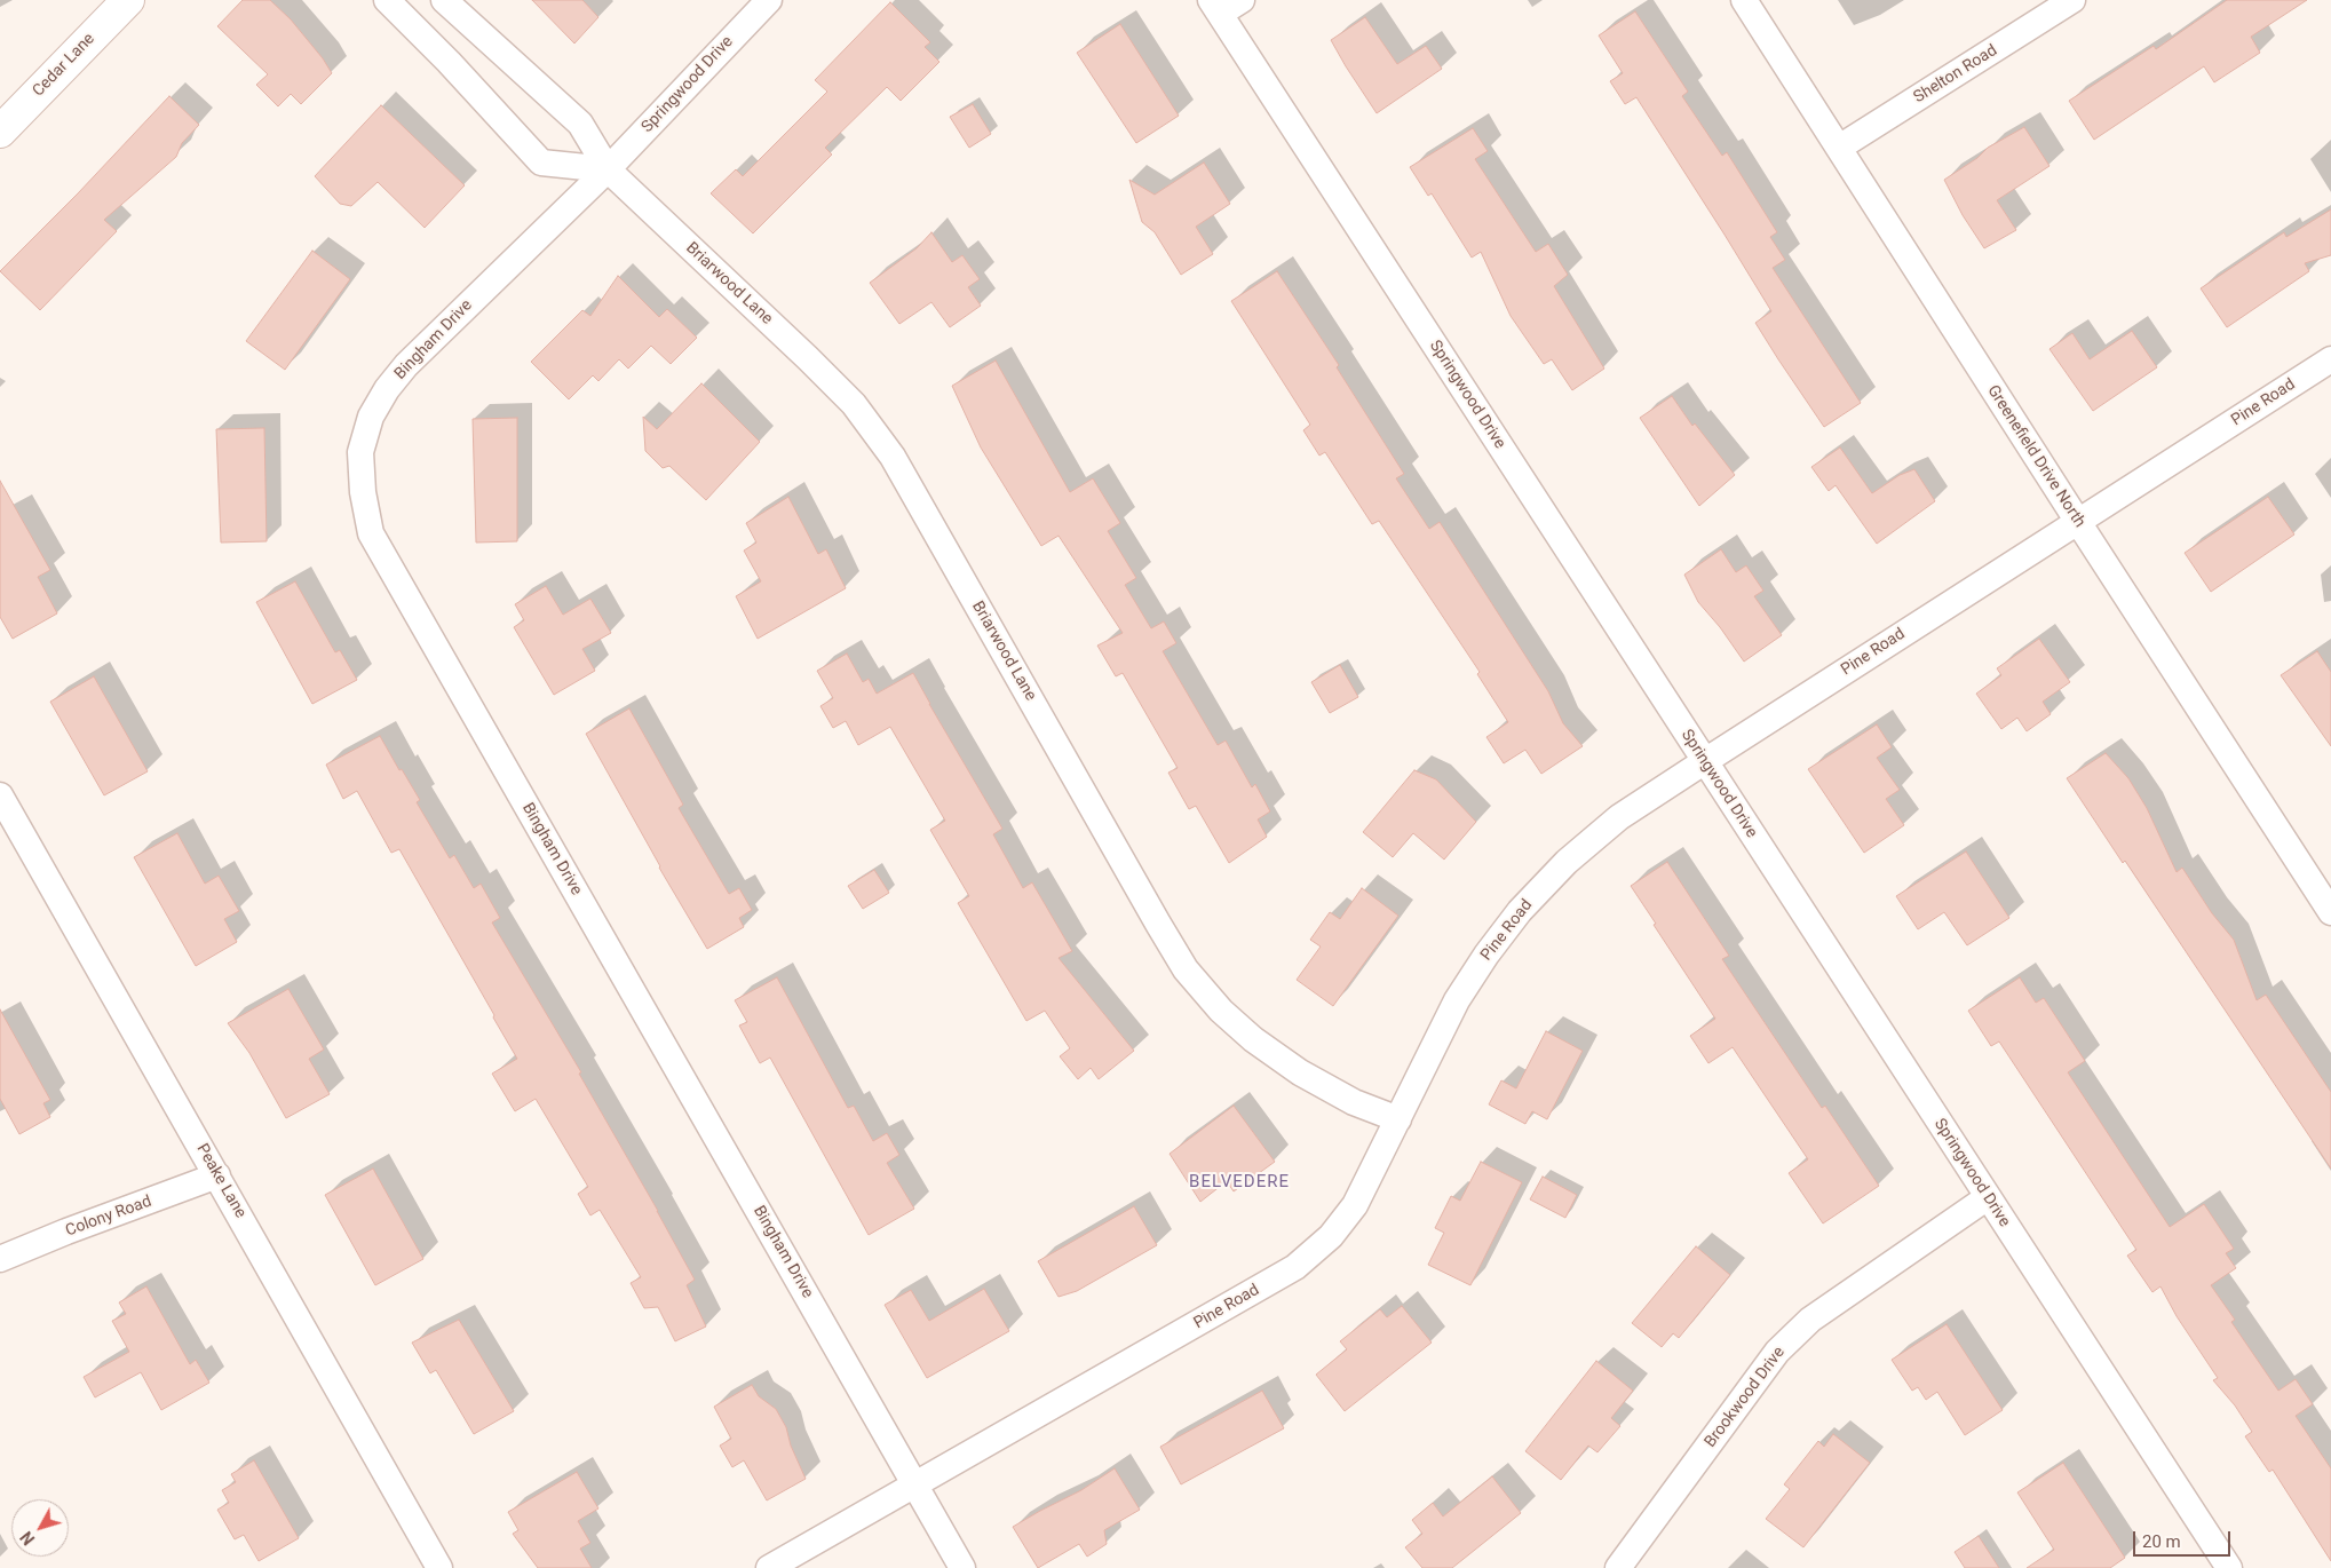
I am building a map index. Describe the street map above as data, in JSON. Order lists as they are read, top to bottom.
{
  "streets": {
    "main road": ["Cedar Lane"],
    "street": [
      "Shelton Road",
      "Springwood Drive",
      "Briarwood Lane",
      "Bingham Drive",
      "Pine Road",
      "Greenefield Drive North",
      "Peake Lane",
      "Colony Road",
      "Brookwood Drive"
    ]
  },
  "crossings": [
    ["Shelton Road", "Greenefield Drive North"],
    ["Springwood Drive", "Briarwood Lane"],
    ["Springwood Drive", "Bingham Drive"],
    ["Springwood Drive", "Pine Road"],
    ["Springwood Drive", "Brookwood Drive"],
    ["Briarwood Lane", "Bingham Drive"],
    ["Briarwood Lane", "Pine Road"],
    ["Bingham Drive", "Pine Road"],
    ["Pine Road", "Greenefield Drive North"],
    ["Peake Lane", "Colony Road"]
  ],
  "districts": ["BELVEDERE"],
  "scale_bar": "20 m",
  "north": "bottom left"
}
